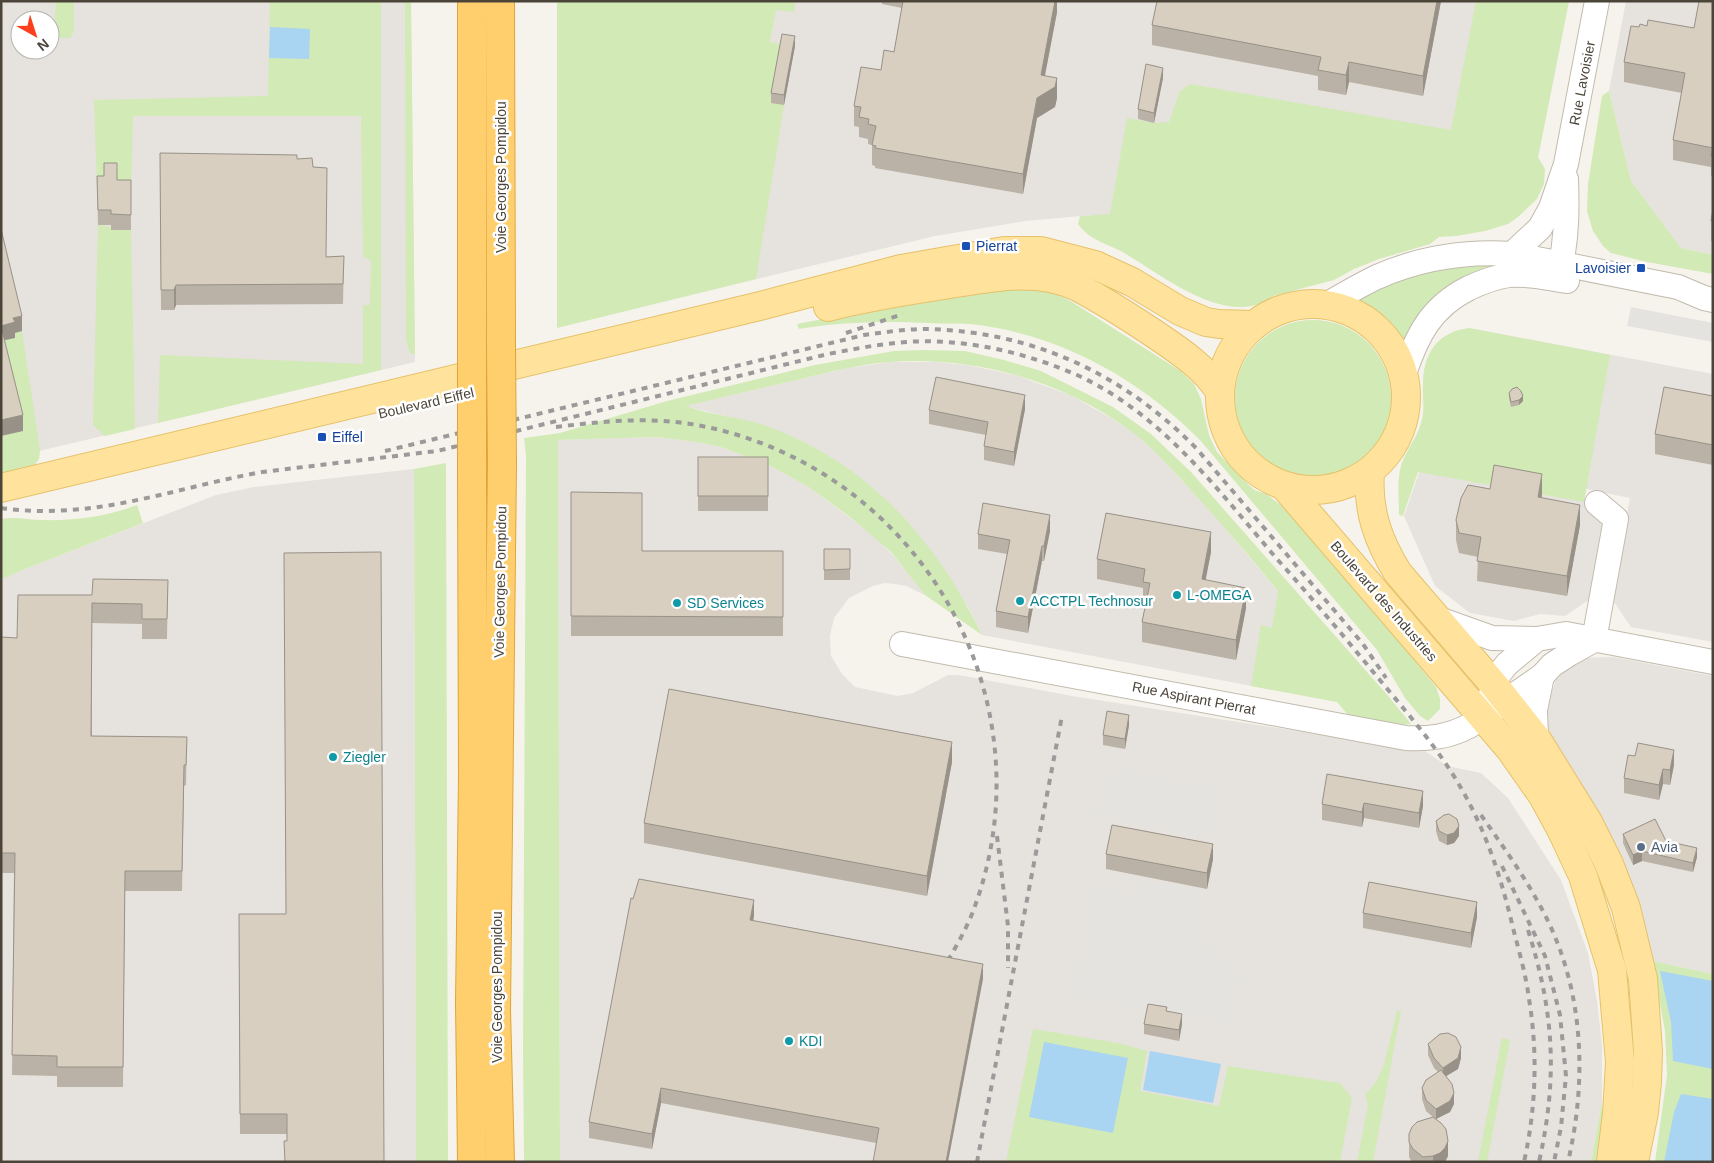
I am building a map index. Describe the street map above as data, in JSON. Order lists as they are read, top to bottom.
{
  "streets": {
    "highway": ["Voie Georges Pompidou"],
    "main road": ["Boulevard Eiffel", "Boulevard des Industries"],
    "street": ["Rue Lavoisier", "Rue Aspirant Pierrat"]
  },
  "crossings": [
    ["Boulevard des Industries", "Rue Aspirant Pierrat"]
  ],
  "places": {
    "transit": ["Pierrat", "Lavoisier", "Eiffel"],
    "other": [
      "L-OMEGA",
      "ACCTPL Technosur",
      "SD Services",
      "Ziegler",
      "Avia",
      "KDI"
    ]
  },
  "north": "bottom right"
}
